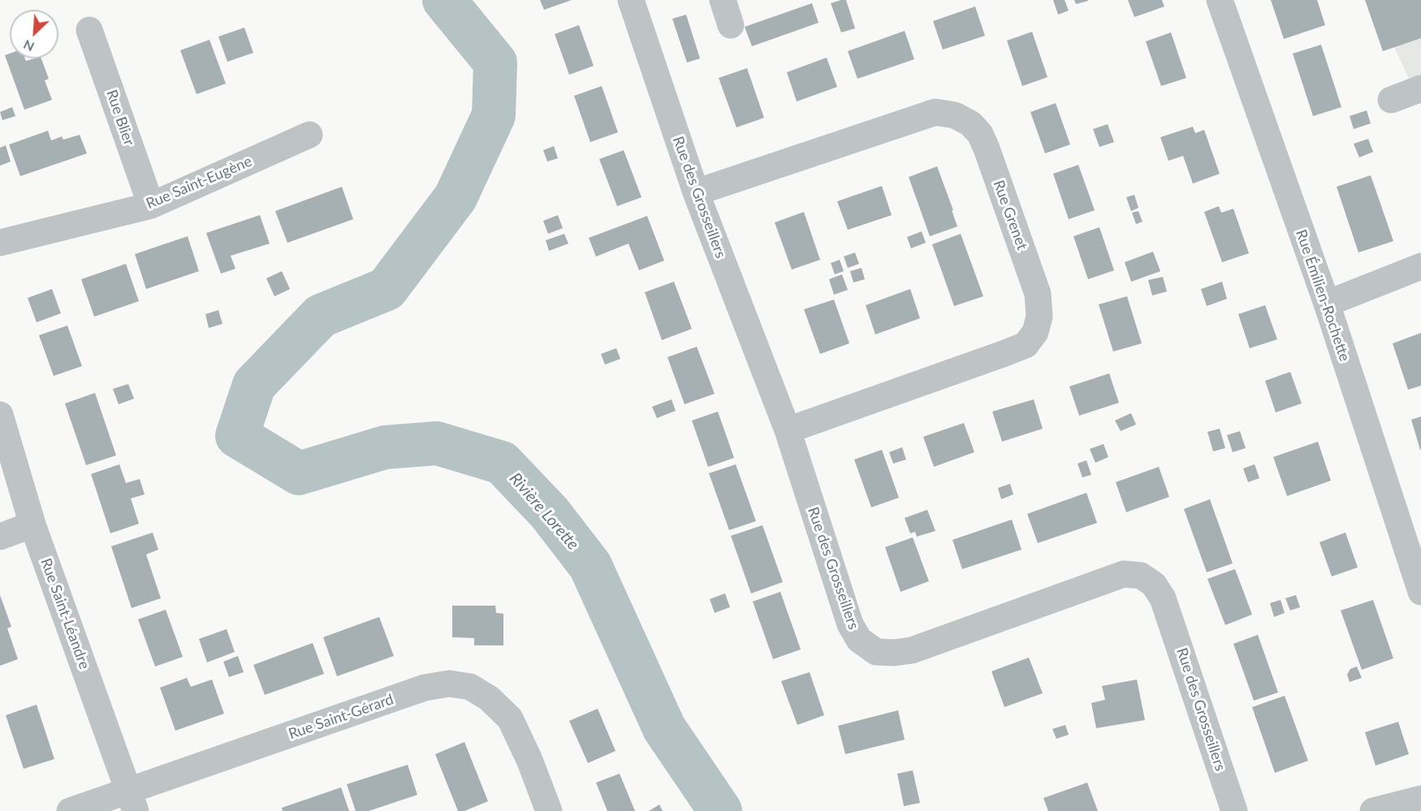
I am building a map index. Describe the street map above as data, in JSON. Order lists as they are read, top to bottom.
{
  "streets": {
    "street": [
      "Rue Blier",
      "Rue Saint-Eugène",
      "Rue des Grosseillers",
      "Rue Grenet",
      "Rue Émilien-Rochette",
      "Rue Saint-Léandre",
      "Rue Saint-Gérard"
    ]
  },
  "crossings": [
    ["Rue Blier", "Rue Saint-Eugène"],
    ["Rue des Grosseillers", "Rue Grenet"],
    ["Rue Saint-Léandre", "Rue Saint-Gérard"]
  ],
  "water": ["Rivière Lorette"],
  "north": "bottom left"
}
